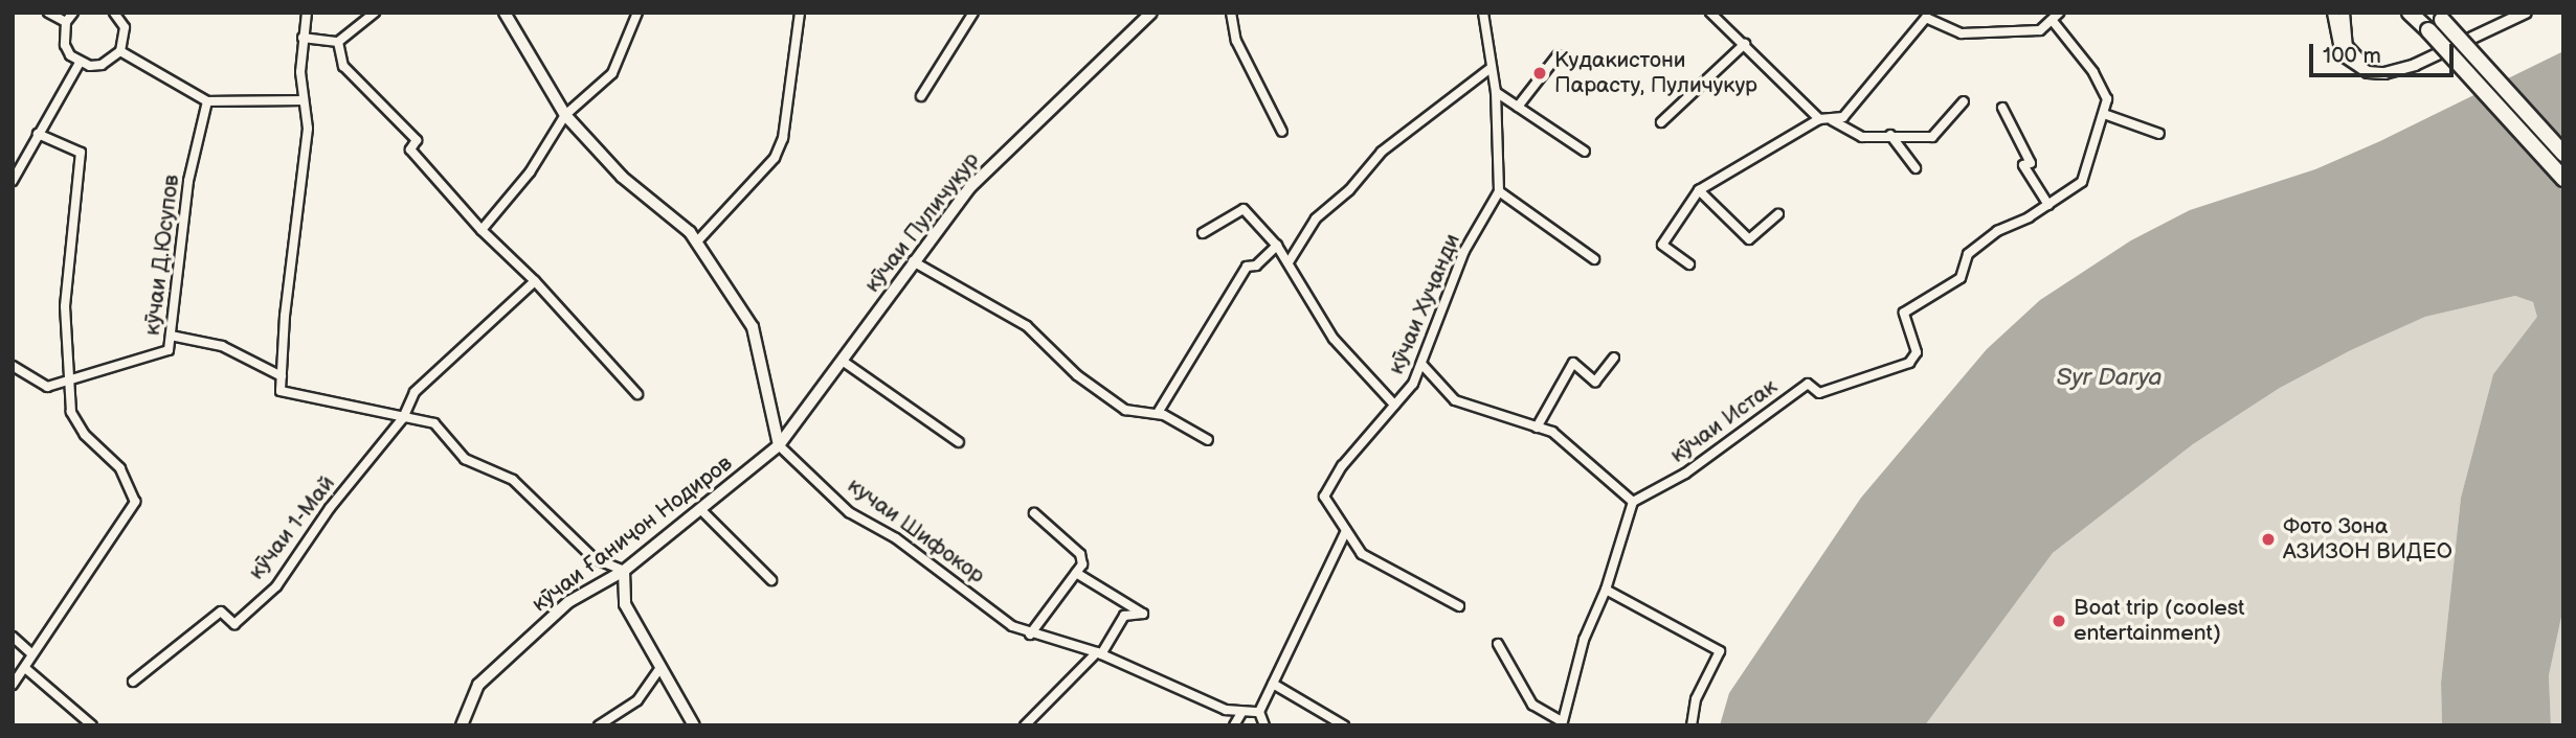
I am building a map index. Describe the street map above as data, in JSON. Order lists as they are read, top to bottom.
{
  "streets": {
    "street": [
      "кӯчаи Пуличуқур",
      "кӯчаи Д.Юсупов",
      "кӯчаи Хуҷанди",
      "кӯчаи Истак",
      "кӯчаи 1-Май",
      "кучаи Шифокор",
      "кӯчаи Ғаниҷон Нодиров"
    ]
  },
  "crossings": [
    ["кӯчаи Пуличуқур", "кучаи Шифокор"],
    ["кӯчаи Пуличуқур", "кӯчаи Ғаниҷон Нодиров"],
    ["кучаи Шифокор", "кӯчаи Ғаниҷон Нодиров"]
  ],
  "water": ["Syr Darya"],
  "places": ["Кудакистони Парасту, Пуличукур", "Фото Зона АЗИЗОН ВИДЕО", "Boat trip (coolest entertainment)"],
  "scale_bar": "100 m"
}
